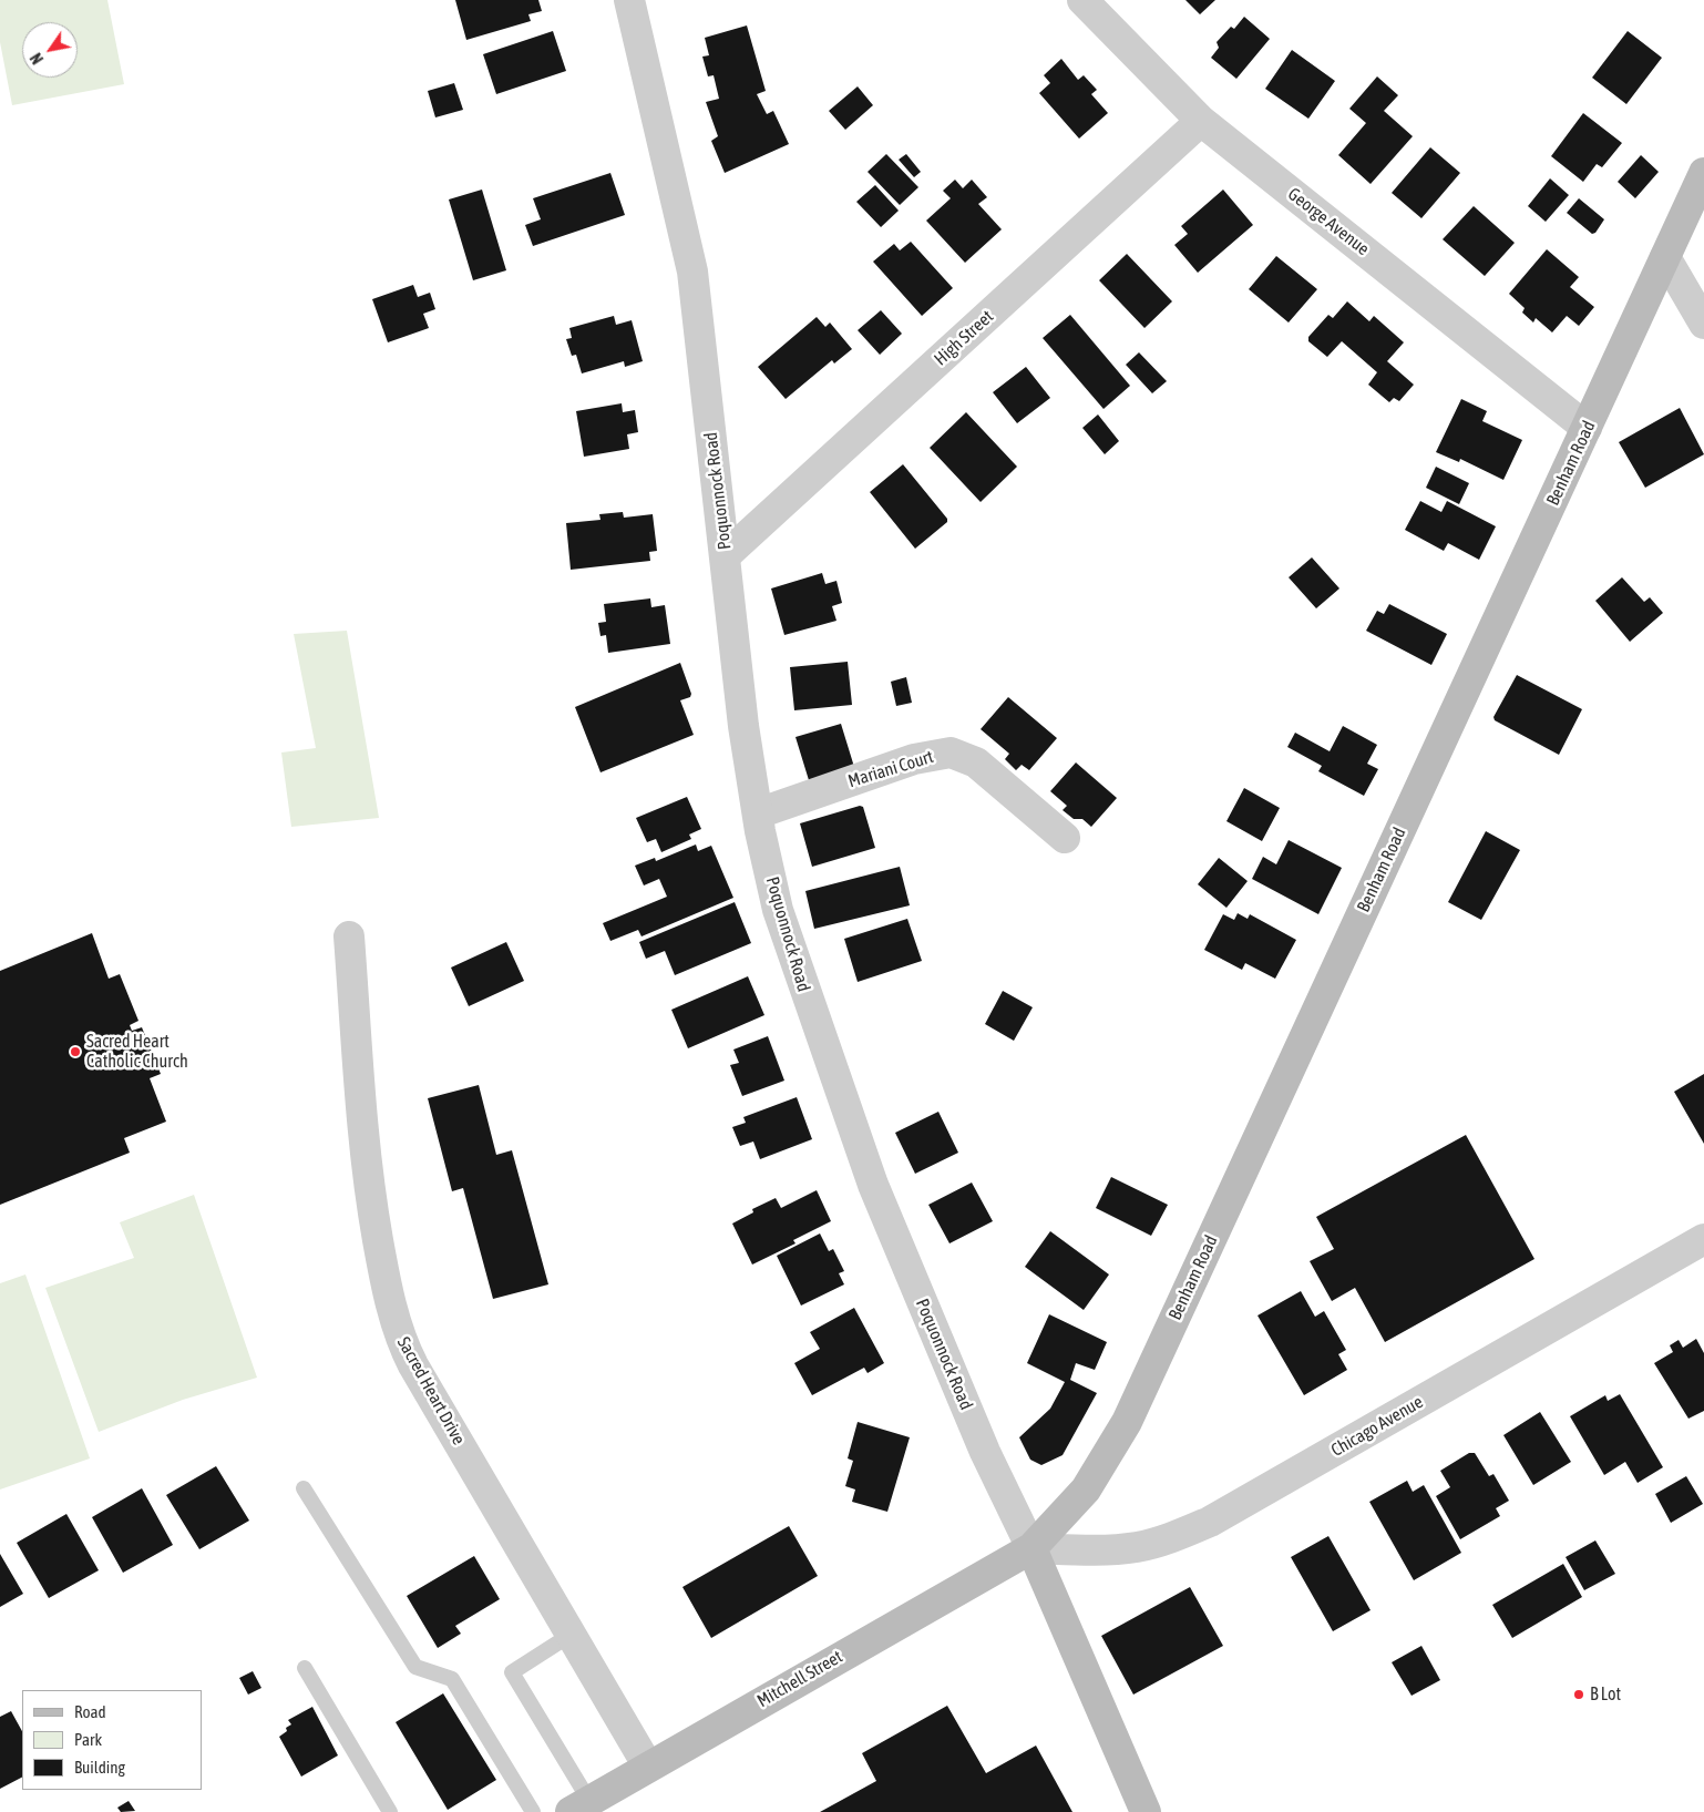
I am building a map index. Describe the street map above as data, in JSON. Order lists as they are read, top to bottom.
{
  "streets": {
    "main road": ["Benham Road", "Poquonnock Road", "Mitchell Street"],
    "street": [
      "George Avenue",
      "High Street",
      "Mariani Court",
      "Sacred Heart Drive",
      "Chicago Avenue"
    ]
  },
  "crossings": [
    ["George Avenue", "High Street"],
    ["George Avenue", "Benham Road"],
    ["High Street", "Poquonnock Road"],
    ["Benham Road", "Poquonnock Road"],
    ["Benham Road", "Chicago Avenue"],
    ["Benham Road", "Mitchell Street"],
    ["Poquonnock Road", "Mariani Court"],
    ["Poquonnock Road", "Chicago Avenue"],
    ["Poquonnock Road", "Mitchell Street"],
    ["Sacred Heart Drive", "Mitchell Street"],
    ["Chicago Avenue", "Mitchell Street"]
  ],
  "places": ["Sacred Heart Catholic Church", "B Lot"],
  "legend": ["Road", "Park", "Building"],
  "north": "bottom left"
}
